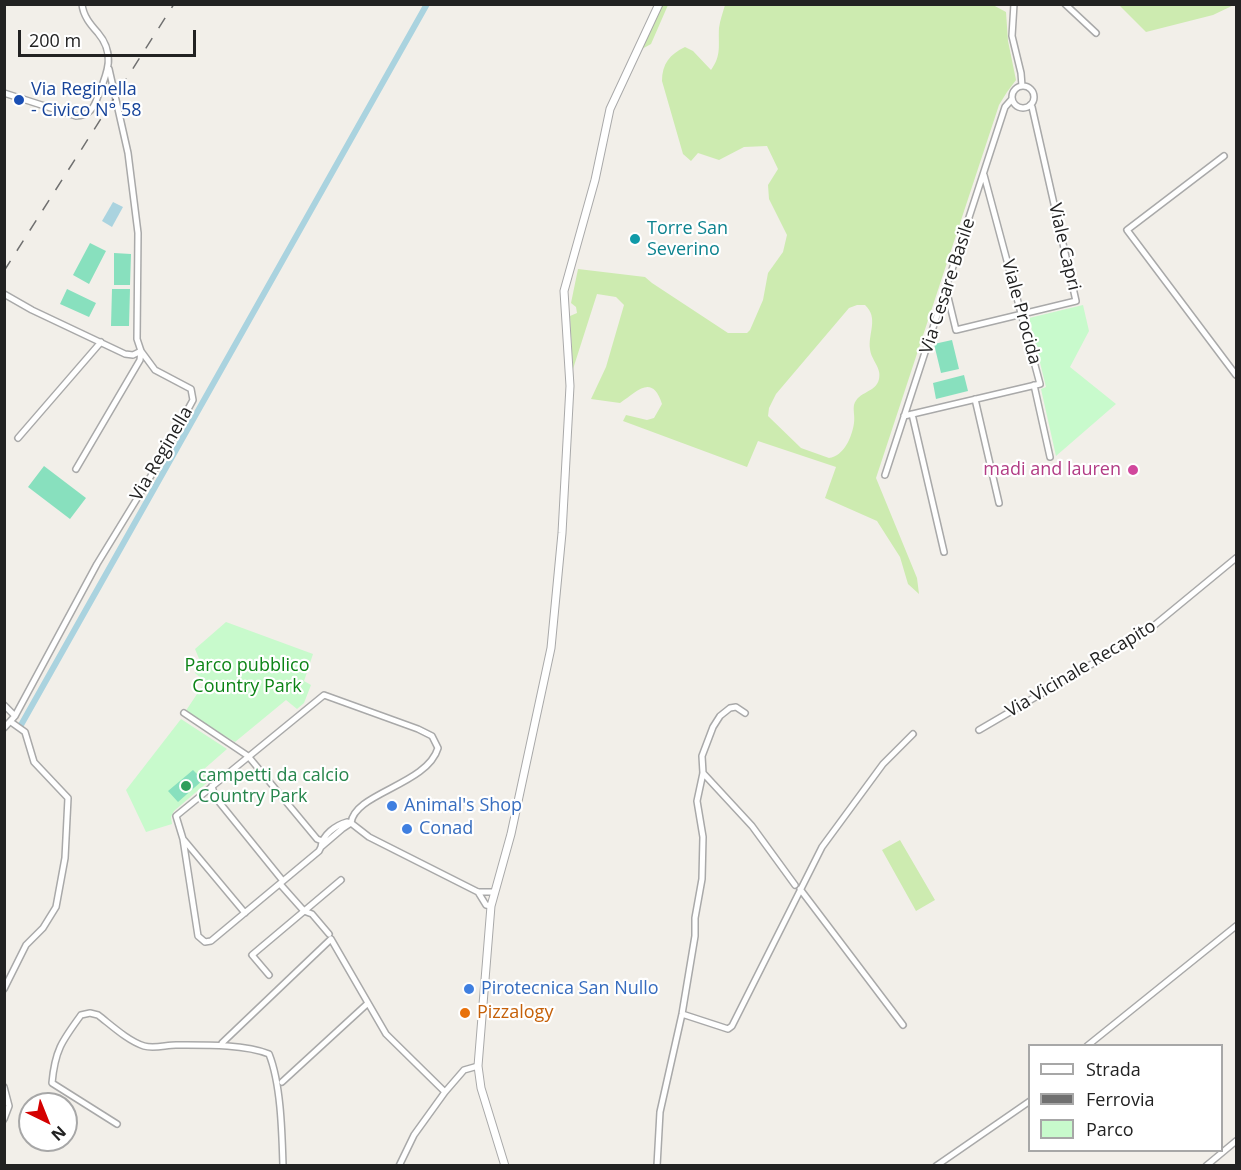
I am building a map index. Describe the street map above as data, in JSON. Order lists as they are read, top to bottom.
{
  "streets": {
    "street": [
      "Viale Capri",
      "Via Cesare Basile",
      "Viale Procida",
      "Via Reginella",
      "Via Vicinale Recapito"
    ]
  },
  "crossings": [
    ["Viale Capri", "Via Cesare Basile"],
    ["Viale Capri", "Viale Procida"],
    ["Via Cesare Basile", "Viale Procida"]
  ],
  "parks": ["Parco pubblico Country Park"],
  "places": [
    "Via Reginella - Civico N° 58",
    "Torre San Severino",
    "madi and lauren",
    "campetti da calcio Country Park",
    "Animal's Shop",
    "Conad",
    "Pirotecnica San Nullo",
    "Pizzalogy"
  ],
  "legend": ["Strada", "Ferrovia", "Parco"],
  "scale_bar": "200 m",
  "north": "bottom right"
}
